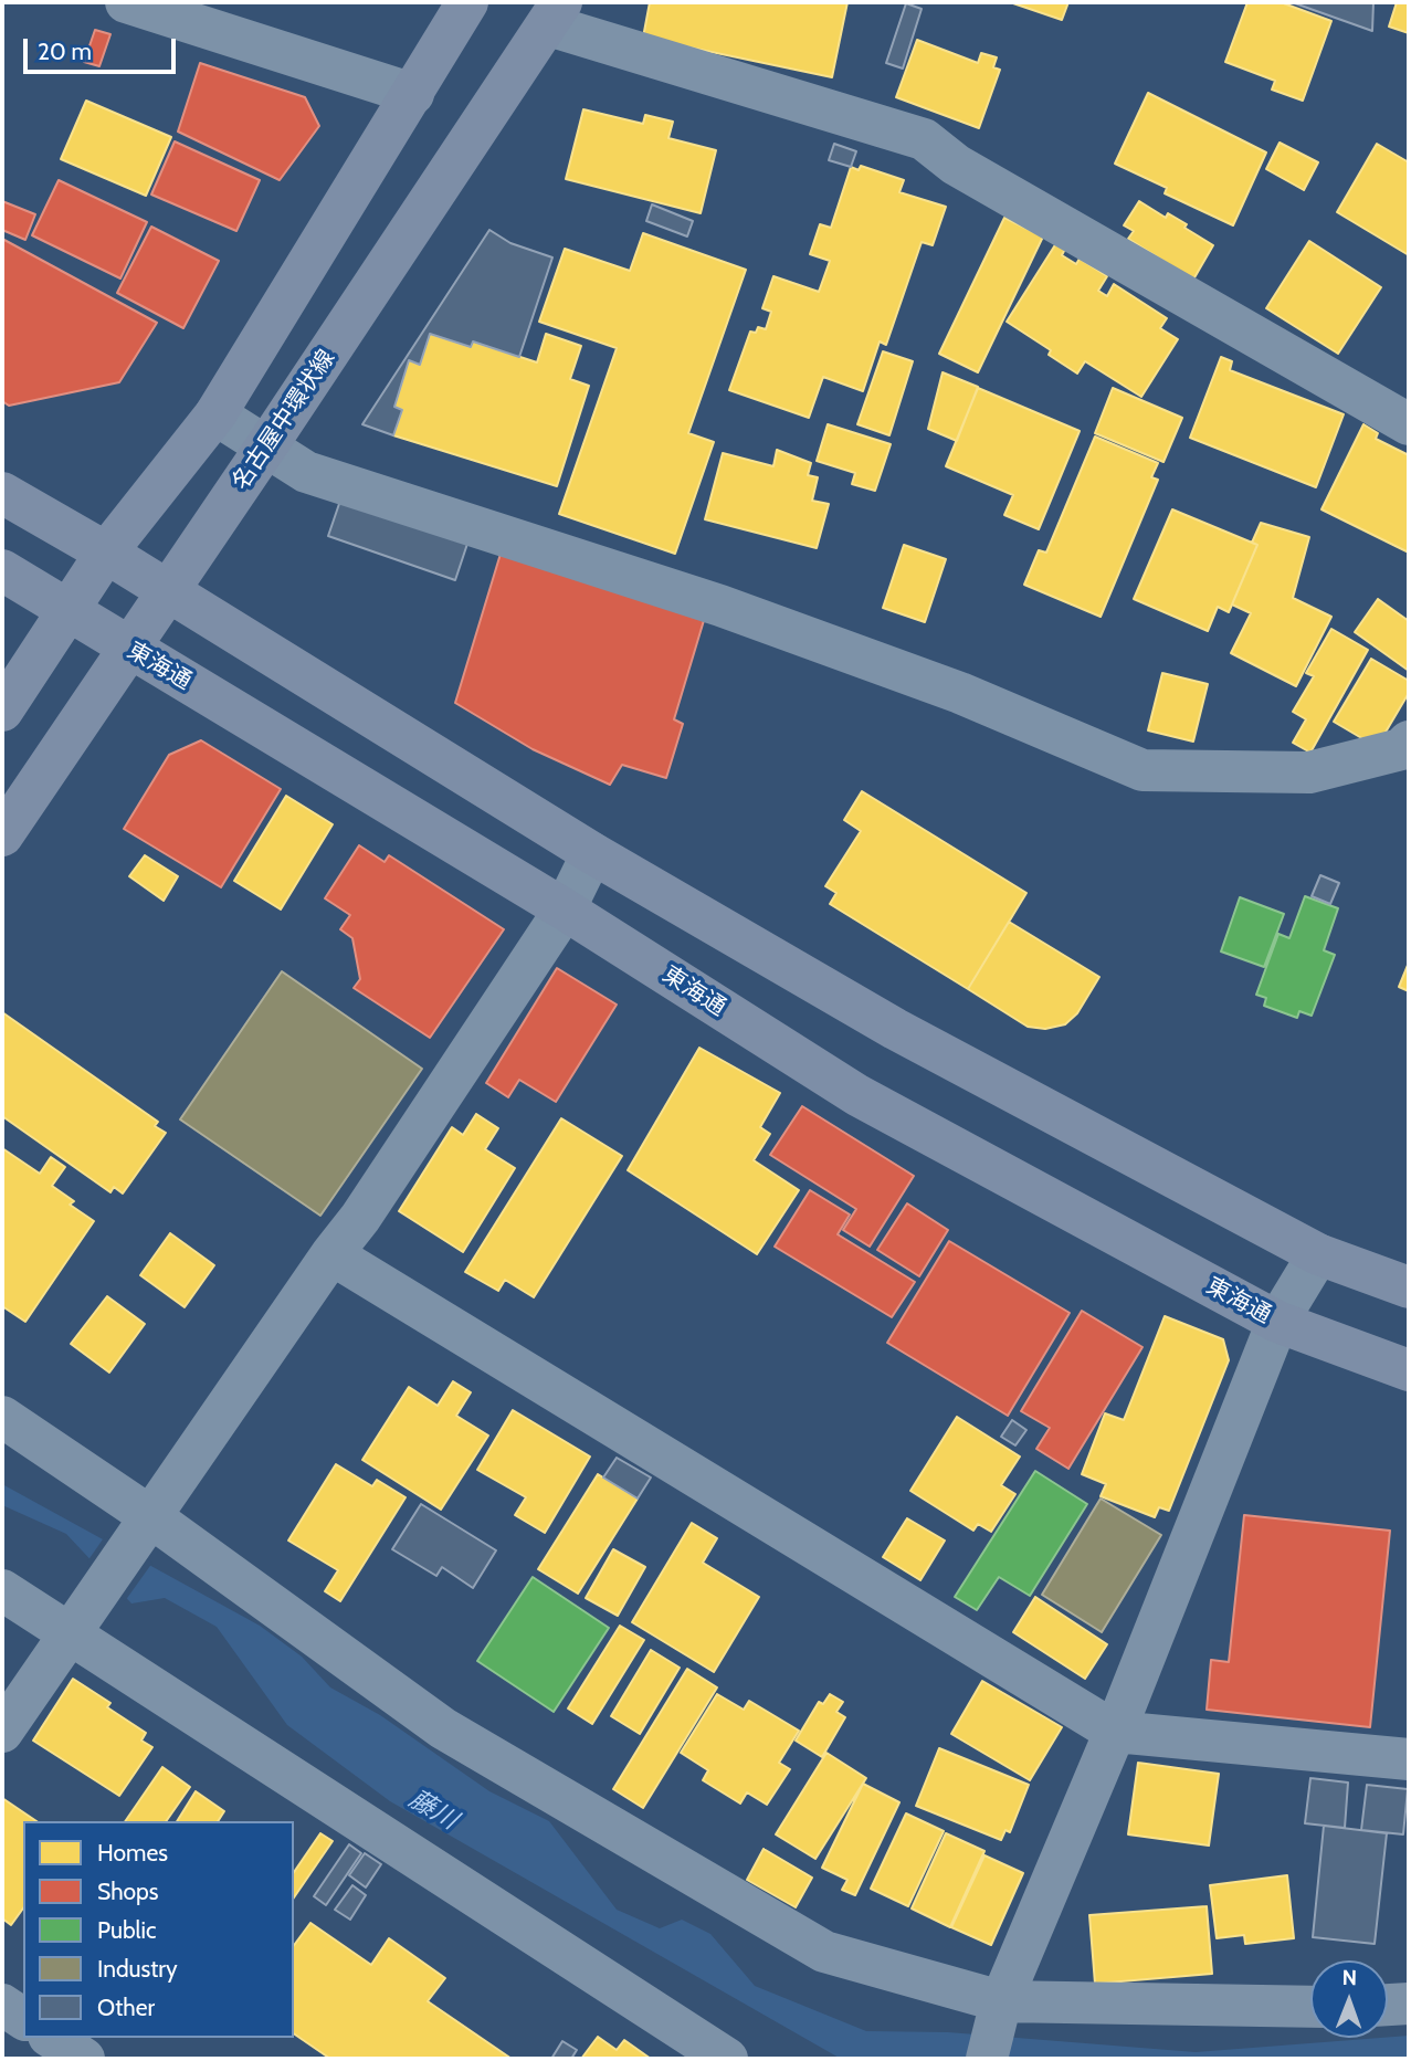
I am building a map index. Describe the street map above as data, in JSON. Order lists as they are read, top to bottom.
{
  "streets": {
    "main road": ["名古屋中環状線", "東海通"]
  },
  "crossings": [
    ["名古屋中環状線", "東海通"]
  ],
  "water": ["藤川"],
  "legend": [
    "Homes",
    "Shops",
    "Public",
    "Industry",
    "Other"
  ],
  "scale_bar": "20 m",
  "north": "top"
}
